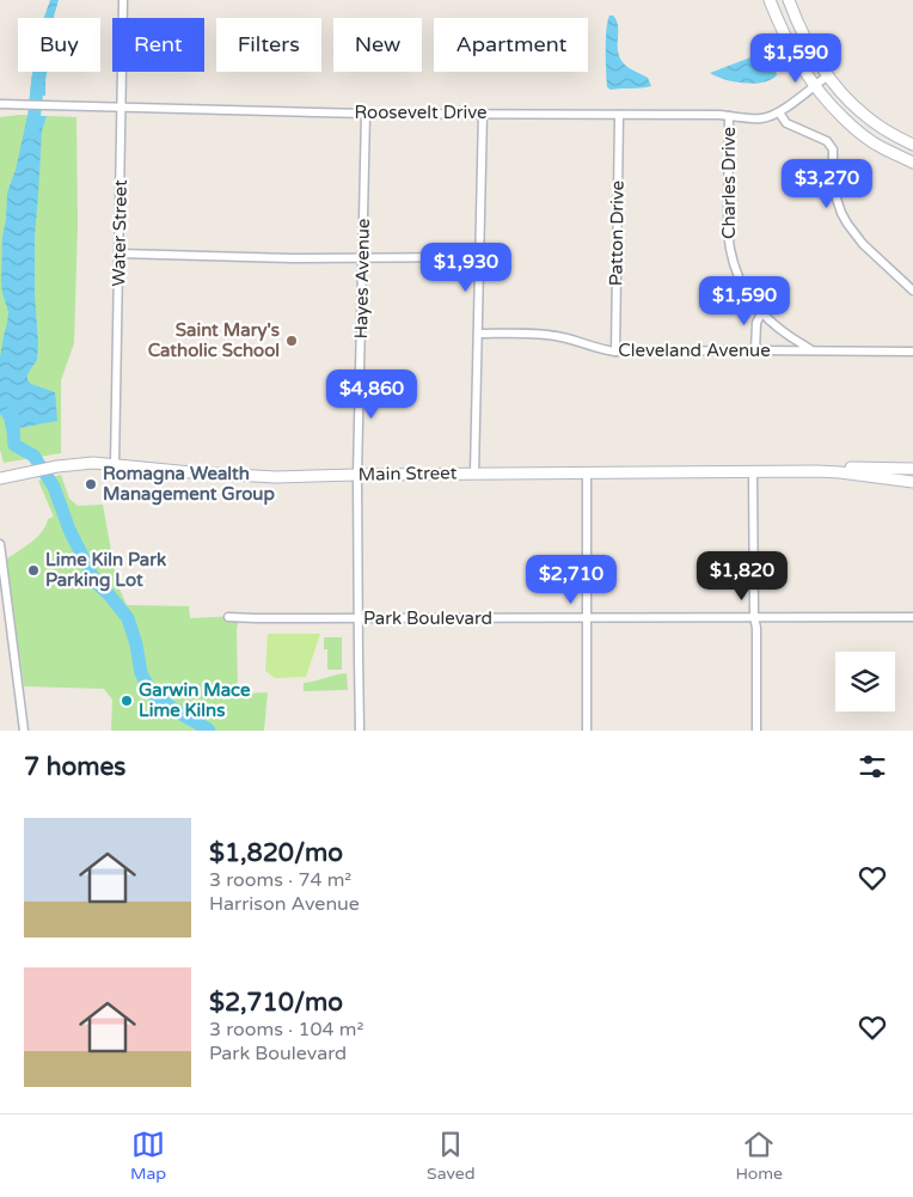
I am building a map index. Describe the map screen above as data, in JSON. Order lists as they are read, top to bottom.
{
  "streets": {
    "main road": ["Main Street"],
    "street": [
      "Roosevelt Drive",
      "Charles Drive",
      "Water Street",
      "Patton Drive",
      "Hayes Avenue",
      "Cleveland Avenue",
      "Park Boulevard"
    ]
  },
  "crossings": [
    ["Roosevelt Drive", "Charles Drive"],
    ["Roosevelt Drive", "Water Street"],
    ["Roosevelt Drive", "Patton Drive"],
    ["Roosevelt Drive", "Hayes Avenue"],
    ["Charles Drive", "Cleveland Avenue"],
    ["Water Street", "Main Street"],
    ["Patton Drive", "Cleveland Avenue"],
    ["Hayes Avenue", "Main Street"],
    ["Hayes Avenue", "Park Boulevard"]
  ],
  "places": [
    "Saint Mary's Catholic School",
    "Romagna Wealth Management Group",
    "Lime Kiln Park Parking Lot",
    "Garwin Mace Lime Kilns"
  ],
  "page": {
    "chip": [
      "Buy",
      "Rent",
      "Filters",
      "New",
      "Apartment"
    ],
    "price": [
      "$1,590",
      "$3,270",
      "$1,930",
      "$1,590",
      "$4,860",
      "$1,820",
      "$2,710"
    ],
    "heading": "7 homes",
    "list": [
      {
        "name": "$1,820/mo",
        "note": "3 rooms · 74 m² · Harrison Avenue"
      },
      {
        "name": "$2,710/mo",
        "note": "3 rooms · 104 m² · Park Boulevard"
      }
    ],
    "tabs": ["Map", "Saved", "Home"]
  }
}
